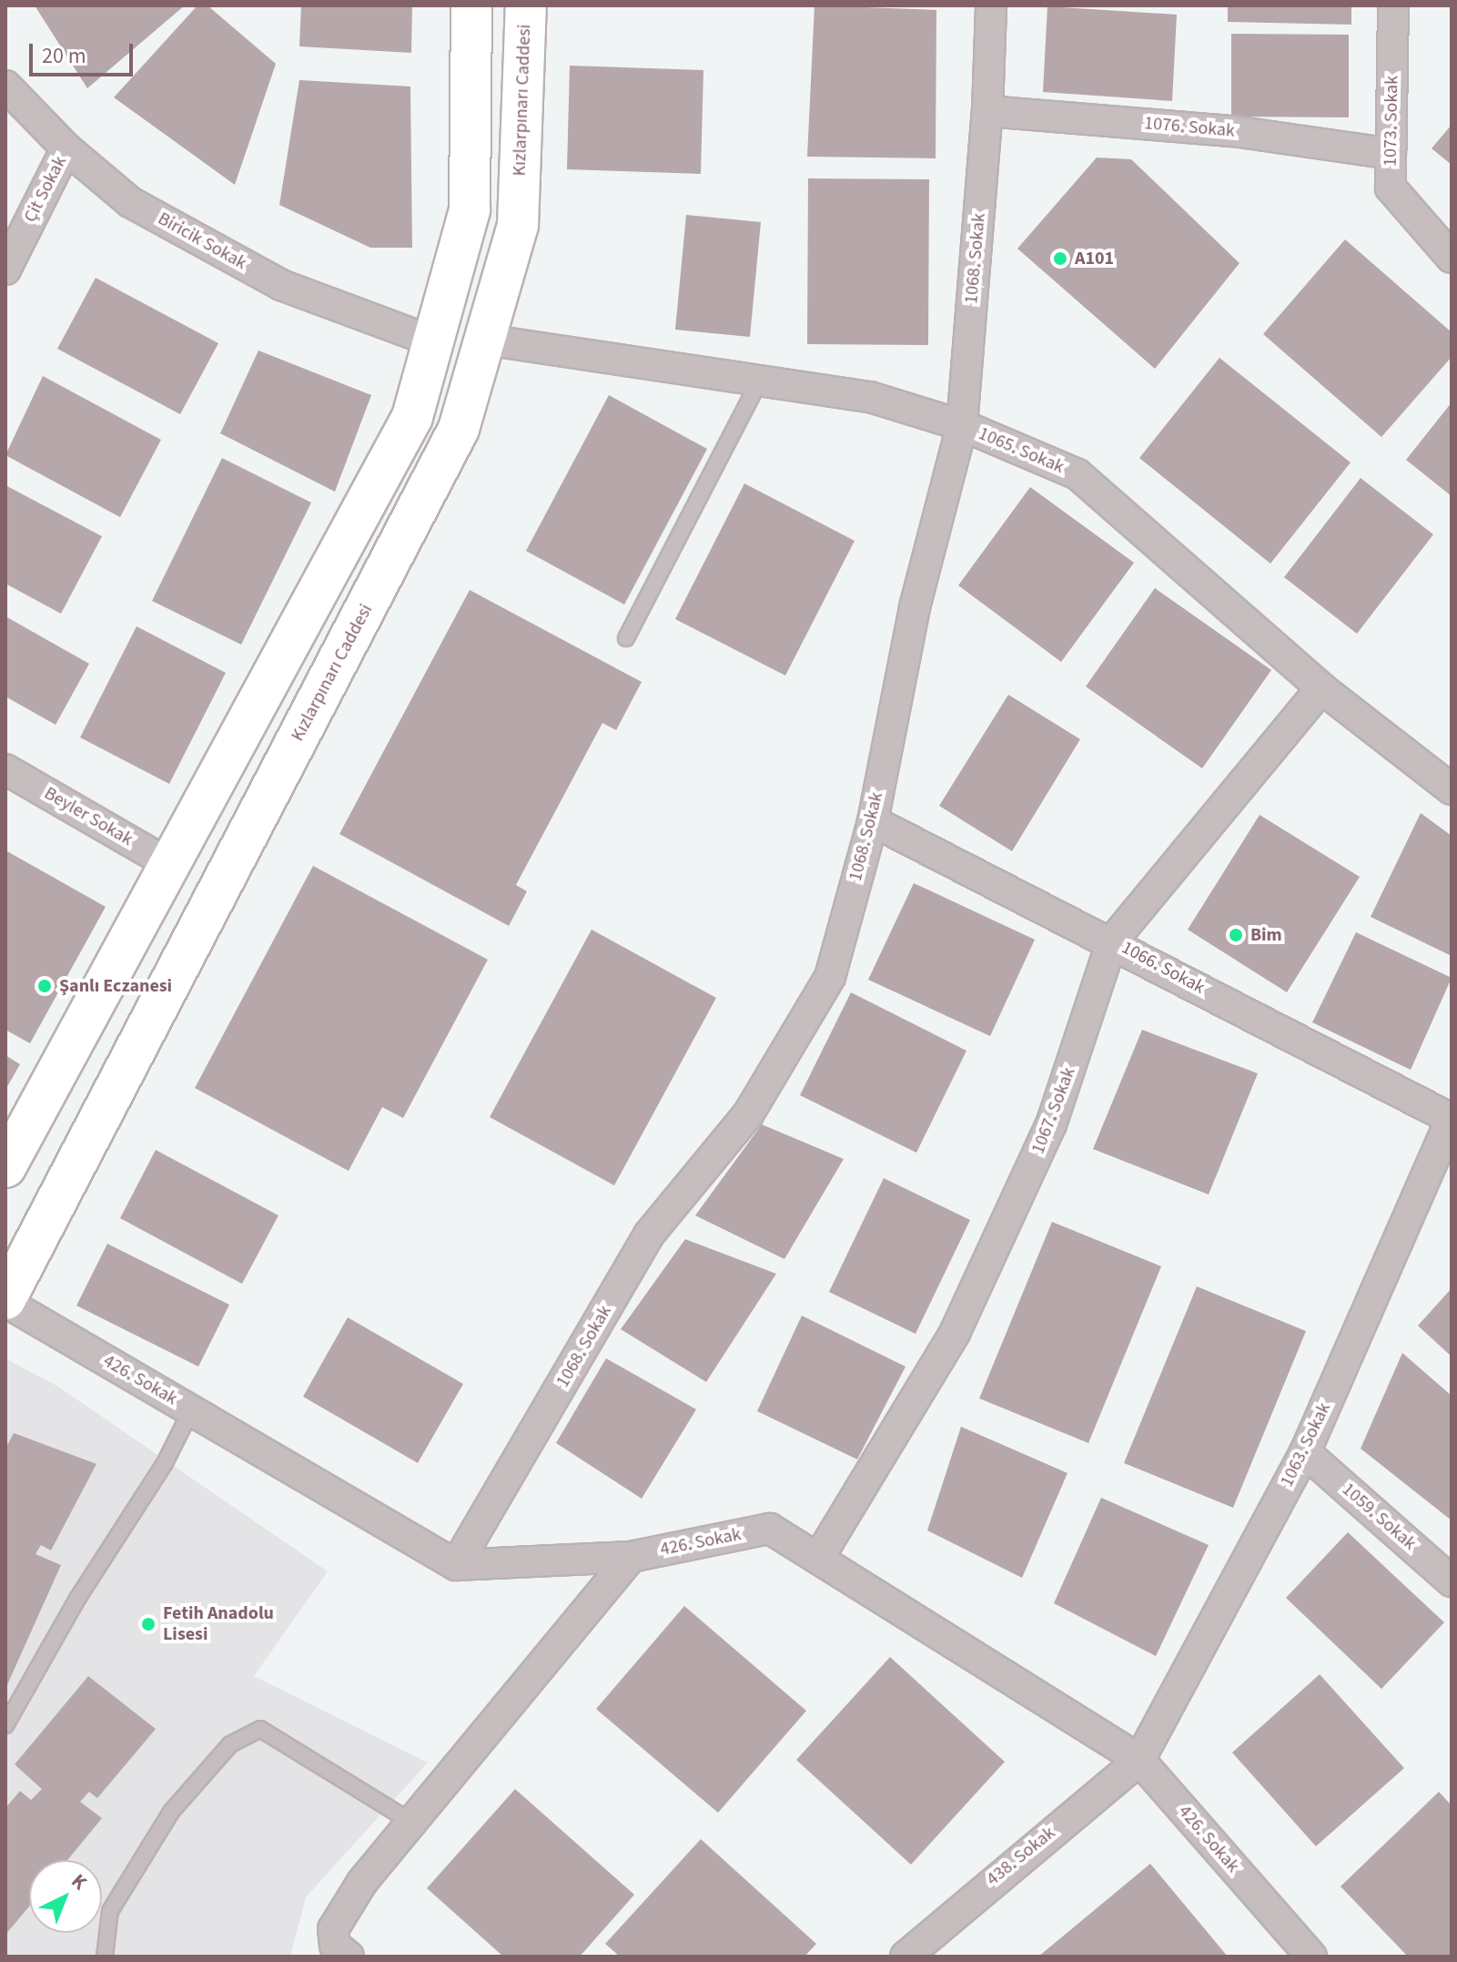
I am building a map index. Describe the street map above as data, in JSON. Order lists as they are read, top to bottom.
{
  "streets": {
    "main road": ["Kızlarpınarı Caddesi"],
    "street": [
      "1073. Sokak",
      "1076. Sokak",
      "Çit Sokak",
      "Biricik Sokak",
      "1068. Sokak",
      "1065. Sokak",
      "Beyler Sokak",
      "1066. Sokak",
      "1067. Sokak",
      "426. Sokak",
      "1063. Sokak",
      "1059. Sokak",
      "438. Sokak"
    ]
  },
  "crossings": [
    ["Kızlarpınarı Caddesi", "1065. Sokak"],
    ["Kızlarpınarı Caddesi", "426. Sokak"],
    ["1073. Sokak", "1076. Sokak"],
    ["1076. Sokak", "1068. Sokak"],
    ["Çit Sokak", "Biricik Sokak"],
    ["1068. Sokak", "1065. Sokak"],
    ["1068. Sokak", "1066. Sokak"],
    ["1068. Sokak", "426. Sokak"],
    ["1065. Sokak", "1067. Sokak"],
    ["1066. Sokak", "1067. Sokak"],
    ["1066. Sokak", "1063. Sokak"],
    ["1067. Sokak", "426. Sokak"],
    ["426. Sokak", "1063. Sokak"],
    ["426. Sokak", "438. Sokak"],
    ["1063. Sokak", "1059. Sokak"],
    ["1063. Sokak", "438. Sokak"]
  ],
  "places": [
    "A101",
    "Bim",
    "Şanlı Eczanesi",
    "Fetih Anadolu Lisesi"
  ],
  "scale_bar": "20 m",
  "north": "top right"
}
